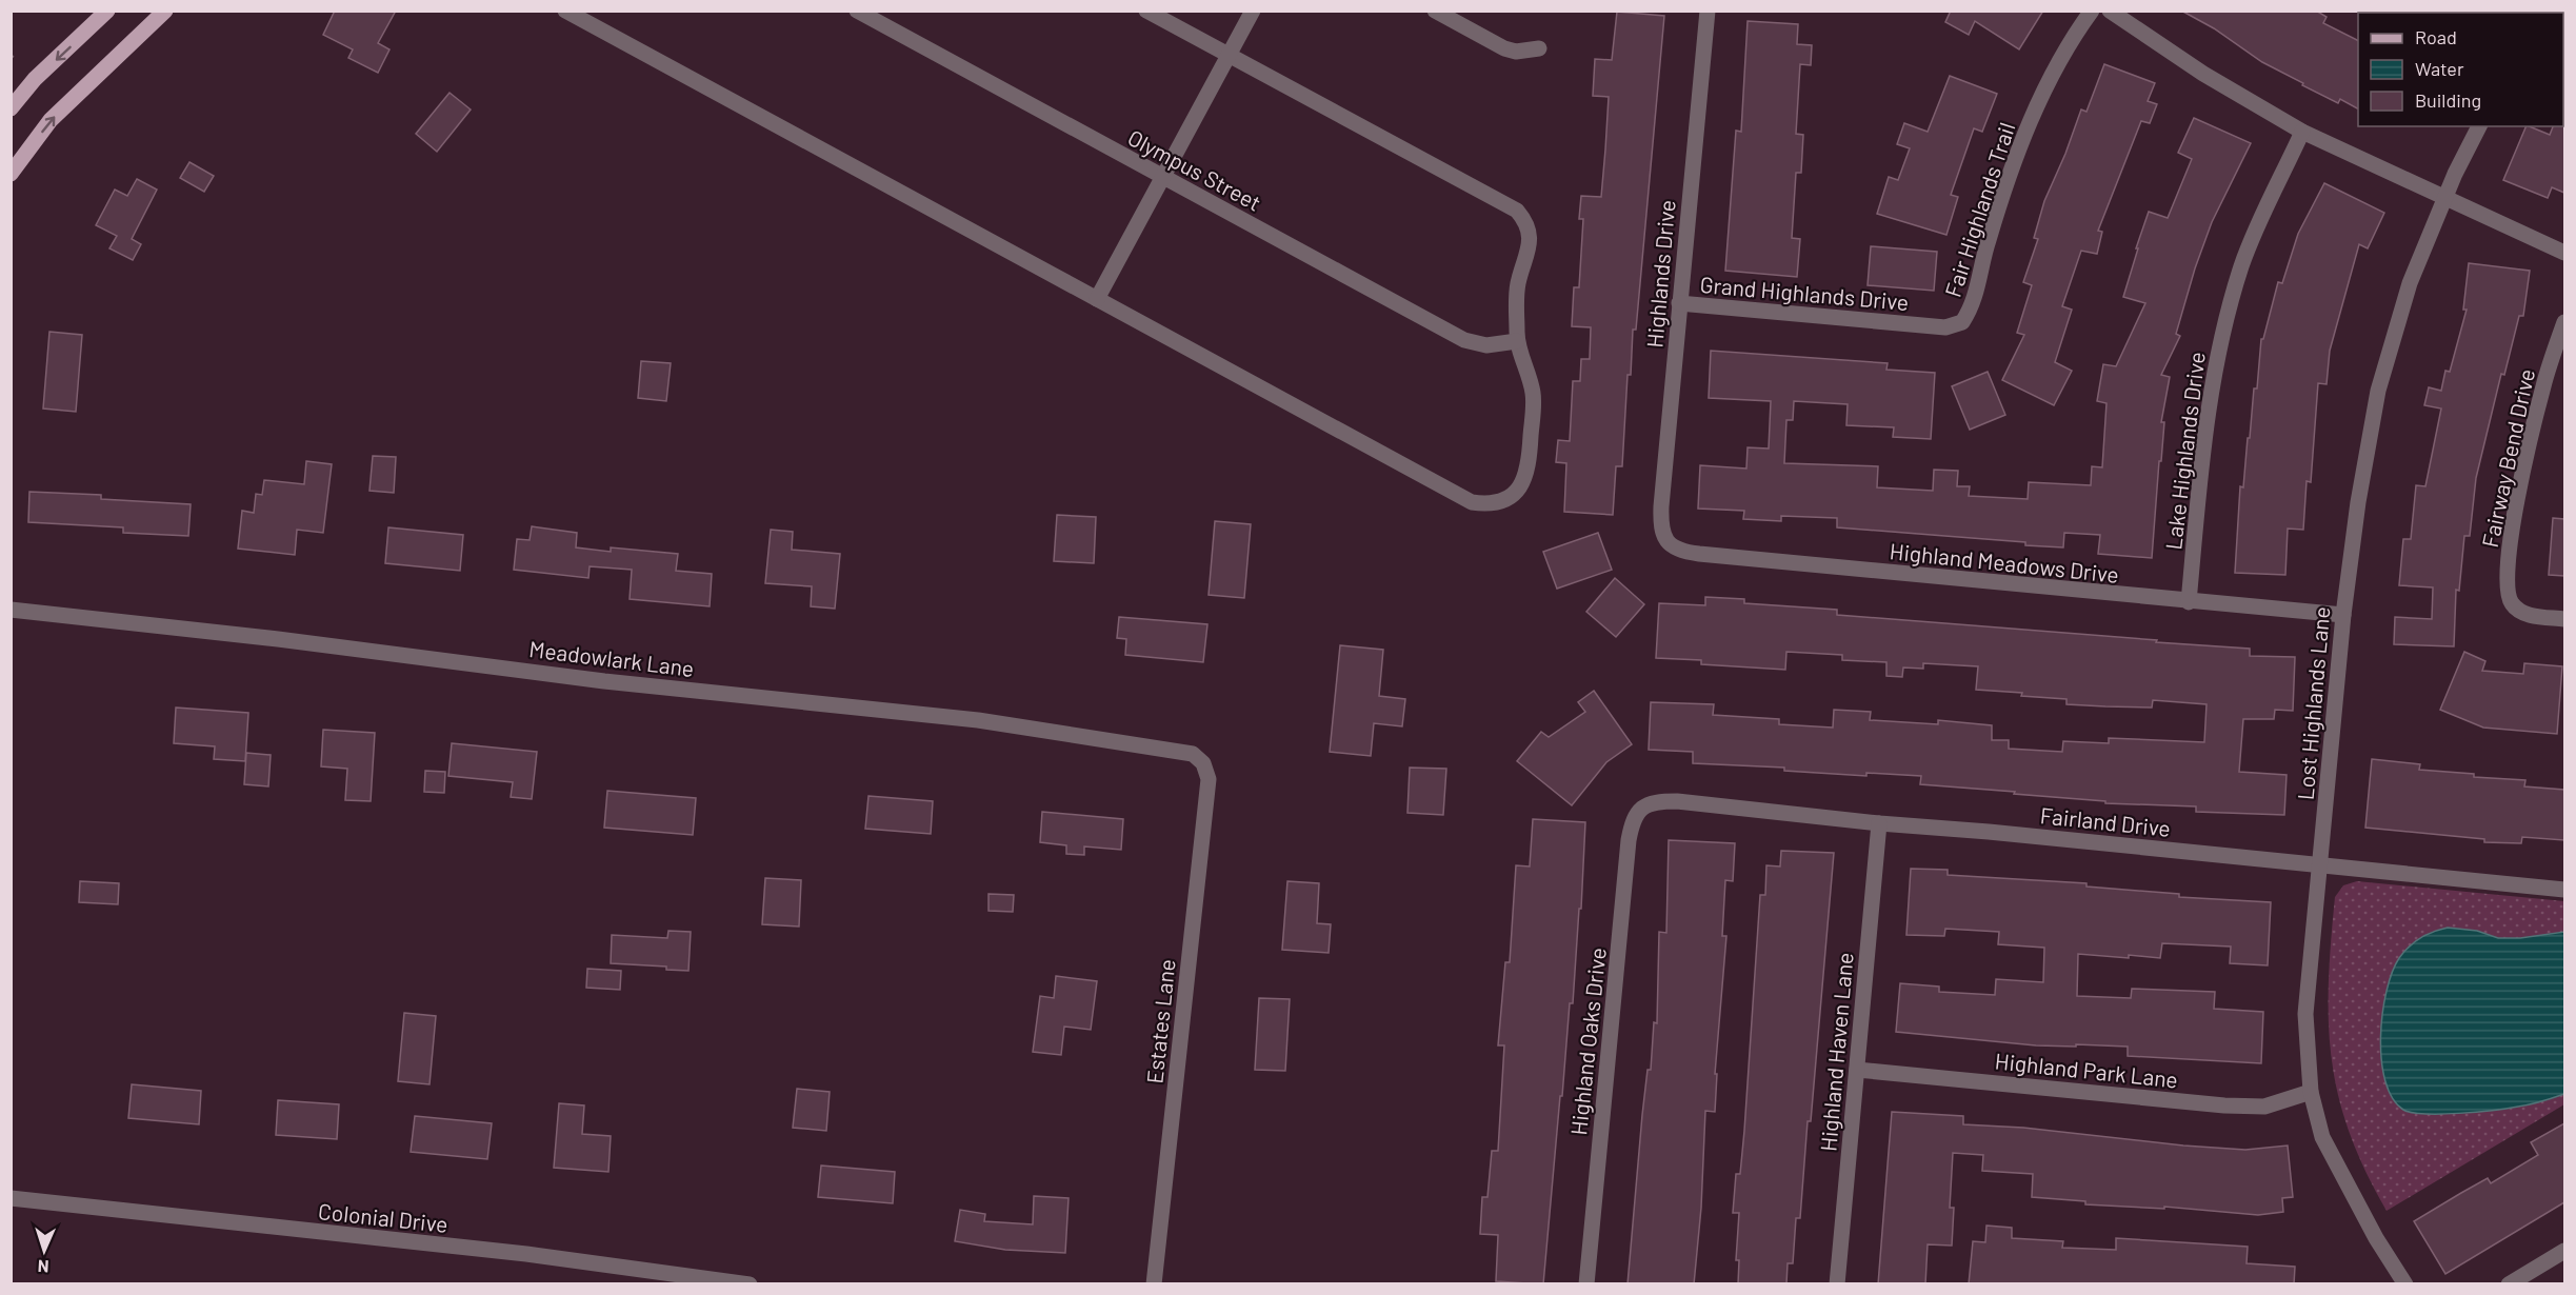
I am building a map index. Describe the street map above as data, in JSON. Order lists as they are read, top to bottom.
{
  "streets": {
    "street": [
      "Olympus Street",
      "Fair Highlands Trail",
      "Highlands Drive",
      "Grand Highlands Drive",
      "Lake Highlands Drive",
      "Fairway Bend Drive",
      "Highland Meadows Drive",
      "Meadowlark Lane",
      "Lost Highlands Lane",
      "Fairland Drive",
      "Estates Lane",
      "Highland Oaks Drive",
      "Highland Haven Lane",
      "Highland Park Lane",
      "Colonial Drive"
    ]
  },
  "crossings": [
    ["Fair Highlands Trail", "Grand Highlands Drive"],
    ["Highlands Drive", "Grand Highlands Drive"],
    ["Highlands Drive", "Highland Meadows Drive"],
    ["Lake Highlands Drive", "Highland Meadows Drive"],
    ["Highland Meadows Drive", "Lost Highlands Lane"],
    ["Meadowlark Lane", "Estates Lane"],
    ["Lost Highlands Lane", "Fairland Drive"],
    ["Lost Highlands Lane", "Highland Park Lane"],
    ["Fairland Drive", "Highland Oaks Drive"],
    ["Fairland Drive", "Highland Haven Lane"],
    ["Highland Haven Lane", "Highland Park Lane"]
  ],
  "legend": ["Road", "Water", "Building"],
  "north": "bottom"
}
